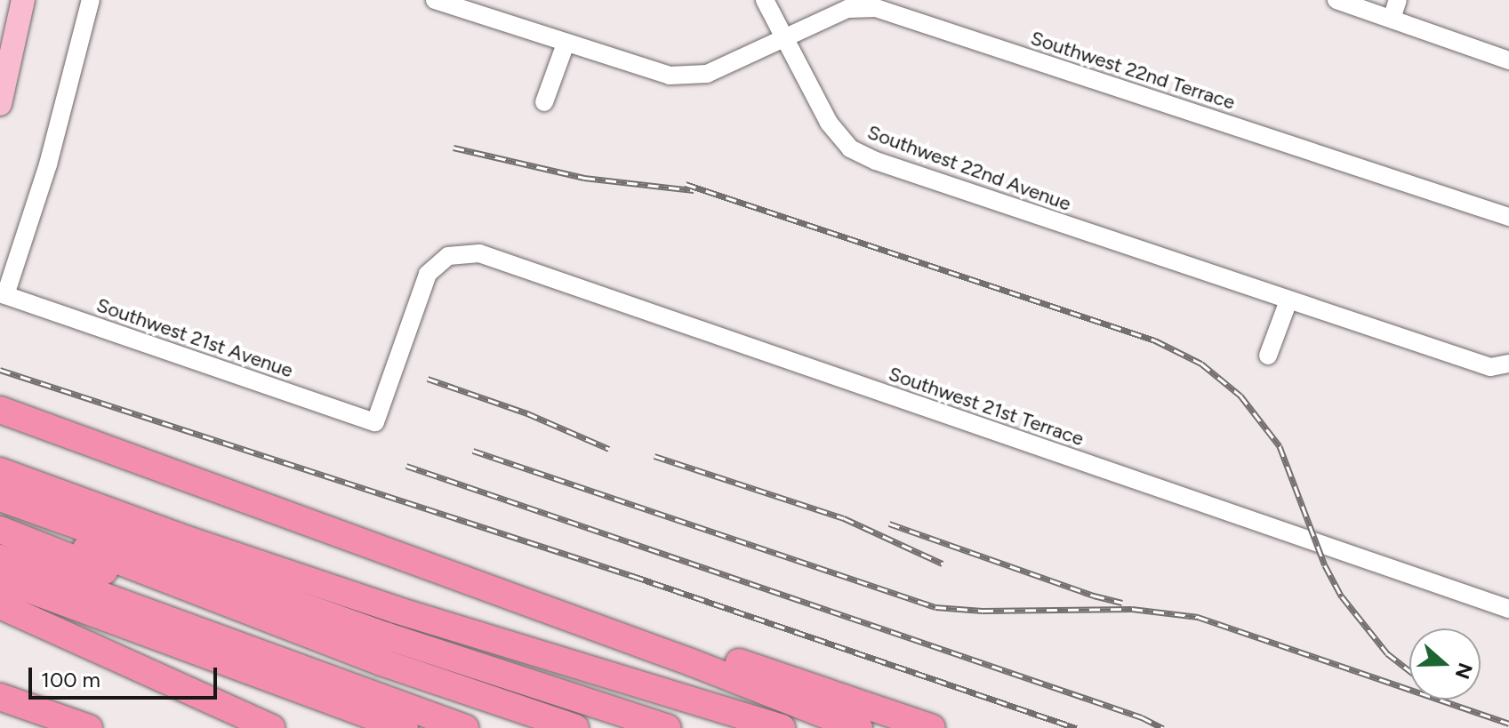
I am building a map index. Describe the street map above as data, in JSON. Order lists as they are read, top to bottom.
{
  "streets": {
    "street": [
      "Southwest 22nd Terrace",
      "Southwest 22nd Avenue",
      "Southwest 21st Avenue",
      "Southwest 21st Terrace"
    ]
  },
  "crossings": [
    ["Southwest 22nd Terrace", "Southwest 22nd Avenue"],
    ["Southwest 21st Avenue", "Southwest 21st Terrace"]
  ],
  "scale_bar": "100 m",
  "north": "right"
}
